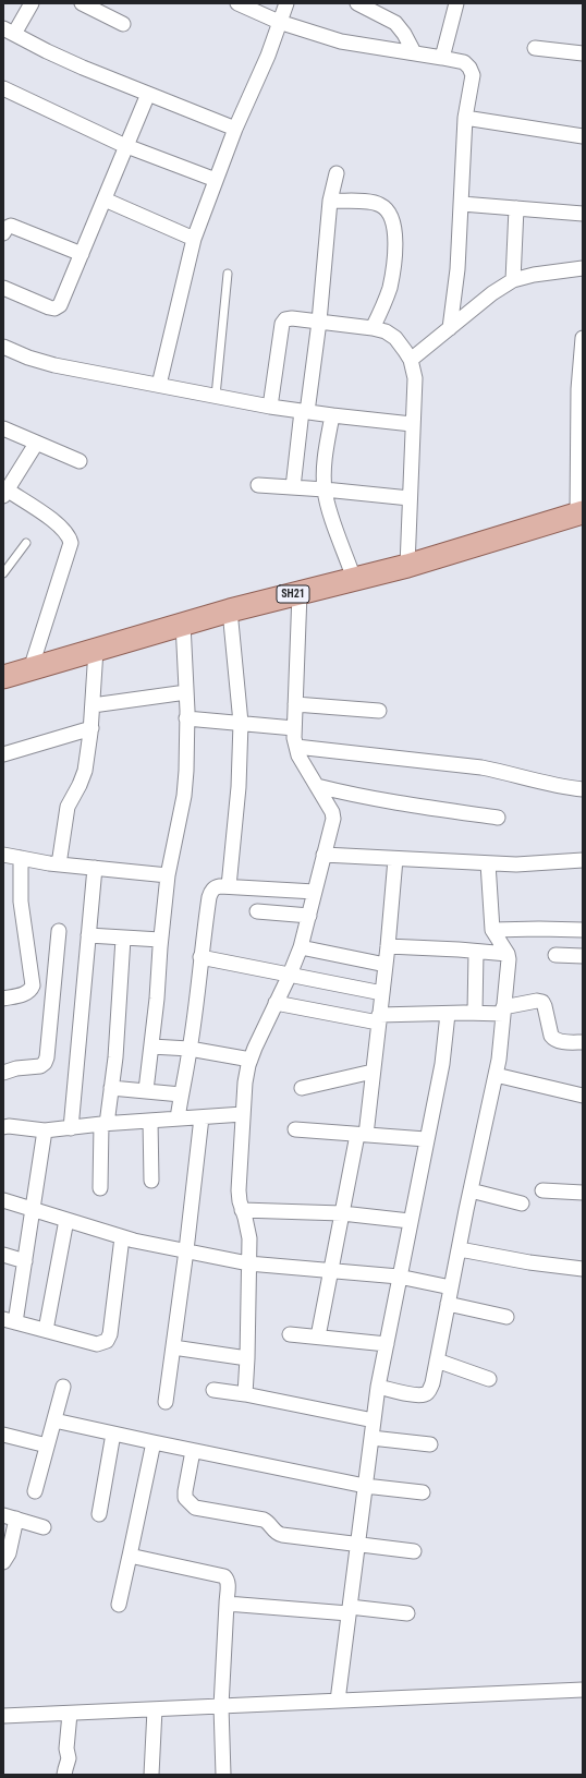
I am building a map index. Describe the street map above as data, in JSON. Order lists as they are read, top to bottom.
{
  "streets": {
    "main road": ["SH21"]
  }
}
